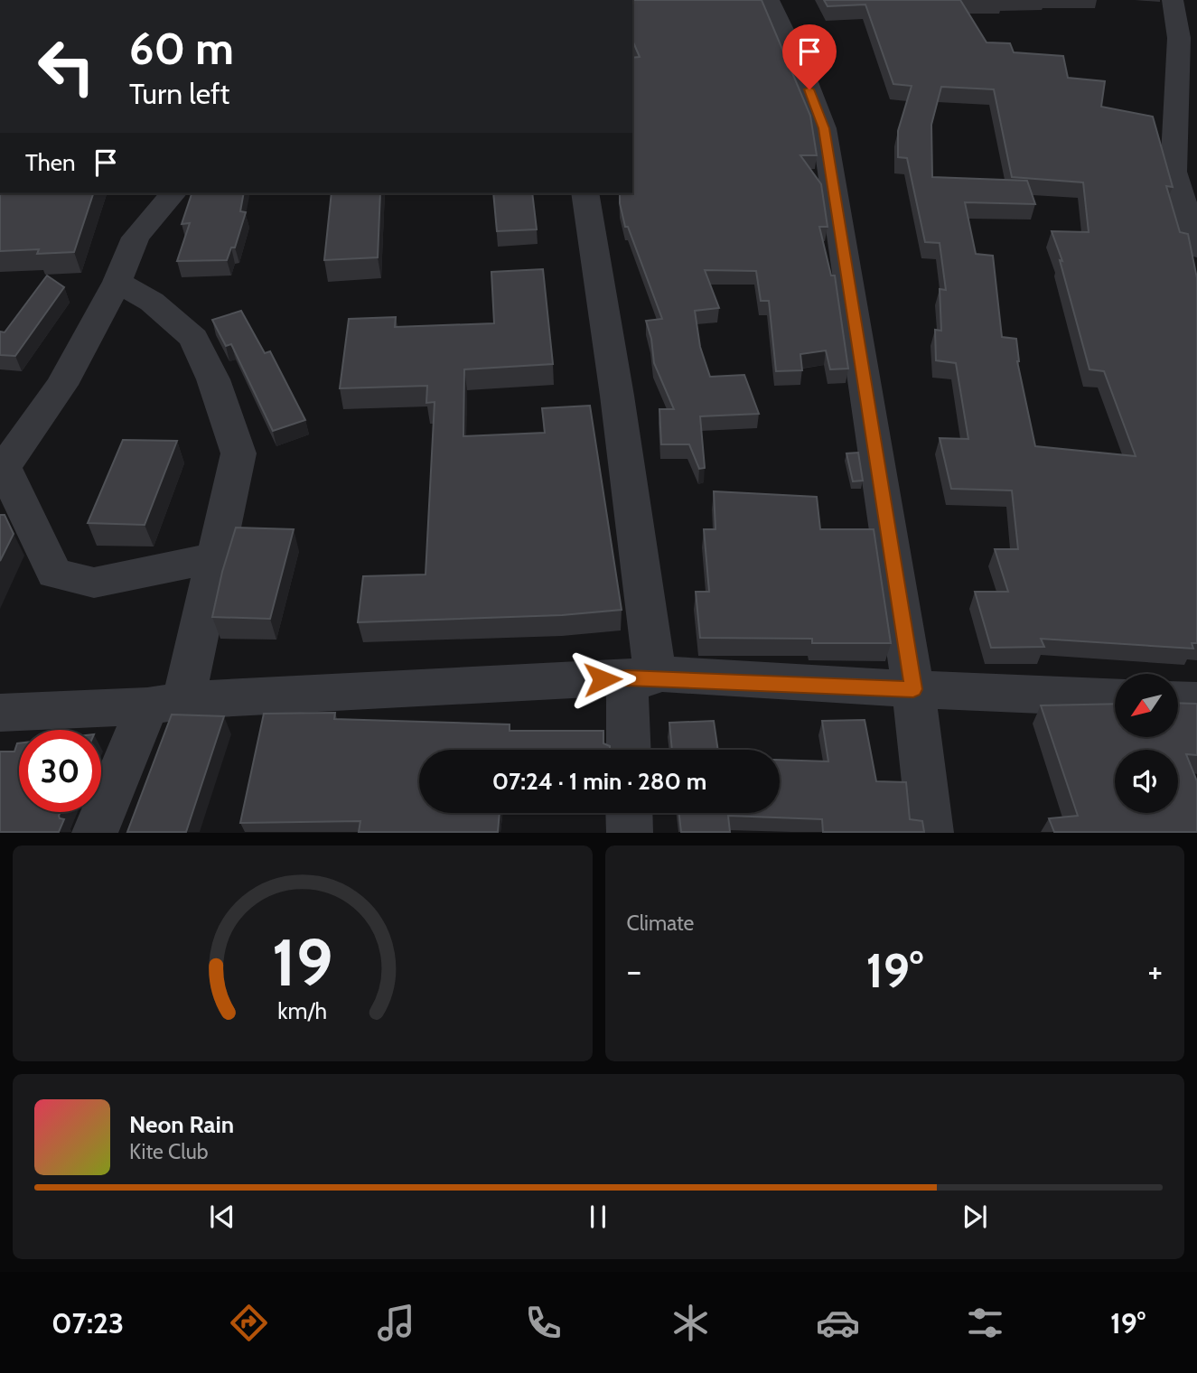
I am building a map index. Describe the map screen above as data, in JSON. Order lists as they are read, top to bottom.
{
  "north": "bottom left",
  "page": {
    "turn": ["60 m", "Turn left"],
    "then": "Then",
    "limit": "30",
    "trip": "07:24 · 1 min · 280 m",
    "tile": "Climate",
    "heat": ["−", "19°", "+"],
    "song": ["Neon Rain", "Kite Club"],
    "tabs": ["07:23", "19°"],
    "gauge": ["19", "km/h"]
  }
}
